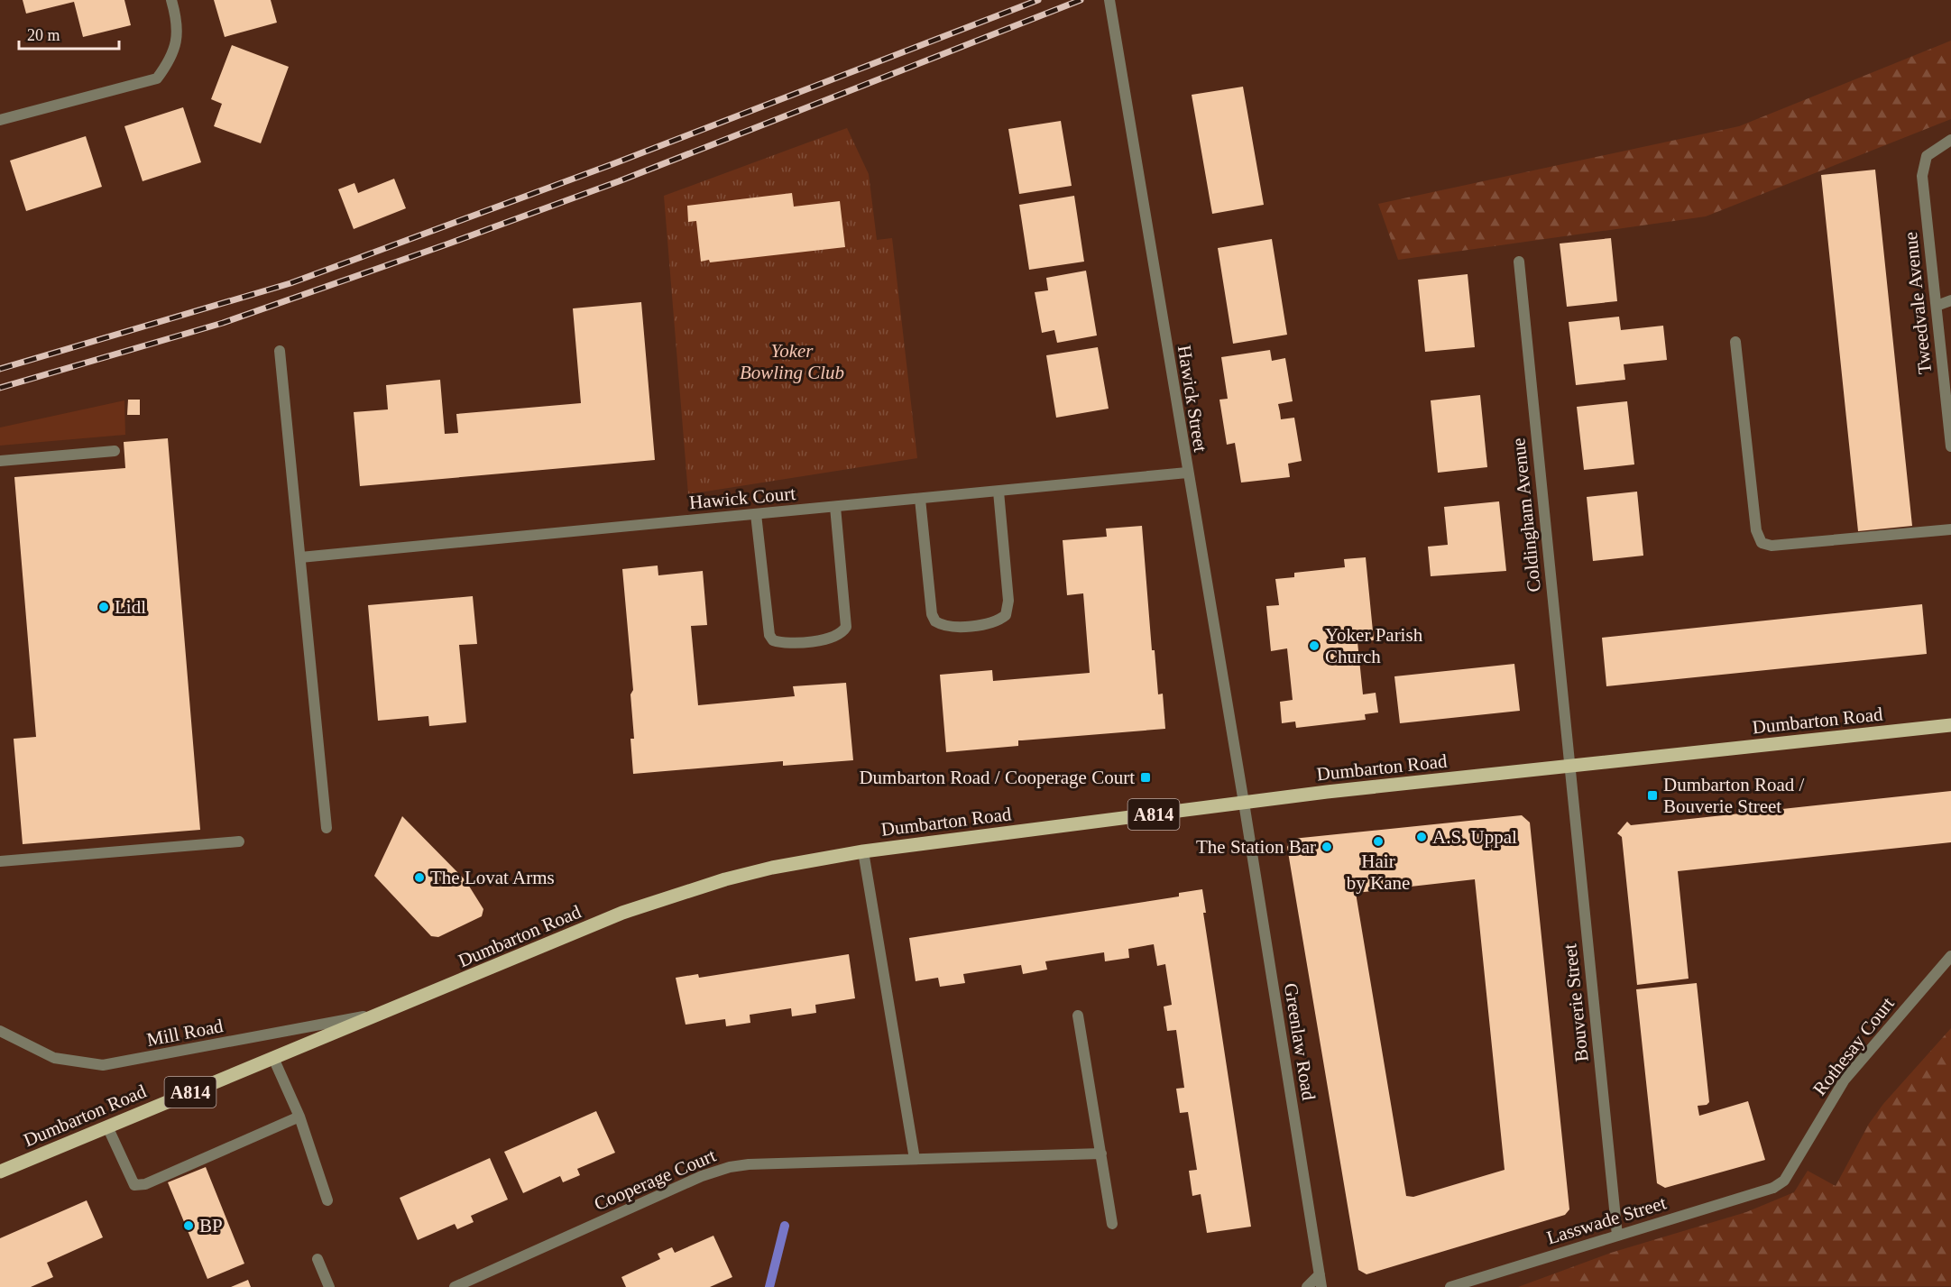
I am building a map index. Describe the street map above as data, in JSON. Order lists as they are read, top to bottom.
{
  "streets": {
    "main road": ["Dumbarton Road", "A814"],
    "street": [
      "Tweedvale Avenue",
      "Hawick Street",
      "Hawick Court",
      "Coldingham Avenue",
      "Bouverie Street",
      "Mill Road",
      "Greenlaw Road",
      "Rothesay Court",
      "Cooperage Court",
      "Lasswade Street"
    ]
  },
  "crossings": [
    ["Hawick Street", "Hawick Court"],
    ["Hawick Street", "Dumbarton Road"],
    ["Hawick Street", "Greenlaw Road"],
    ["Coldingham Avenue", "Dumbarton Road"],
    ["Coldingham Avenue", "Bouverie Street"],
    ["Dumbarton Road", "Bouverie Street"],
    ["Dumbarton Road", "Mill Road"],
    ["Dumbarton Road", "Greenlaw Road"],
    ["Bouverie Street", "Lasswade Street"],
    ["Rothesay Court", "Lasswade Street"]
  ],
  "parks": ["Yoker Bowling Club"],
  "places": {
    "other": [
      "Lidl",
      "Yoker Parish Church",
      "A.S. Uppal",
      "Hair by Kane",
      "The Station Bar",
      "The Lovat Arms",
      "BP"
    ],
    "transit": ["Dumbarton Road / Cooperage Court", "Dumbarton Road / Bouverie Street"]
  },
  "scale_bar": "20 m"
}
